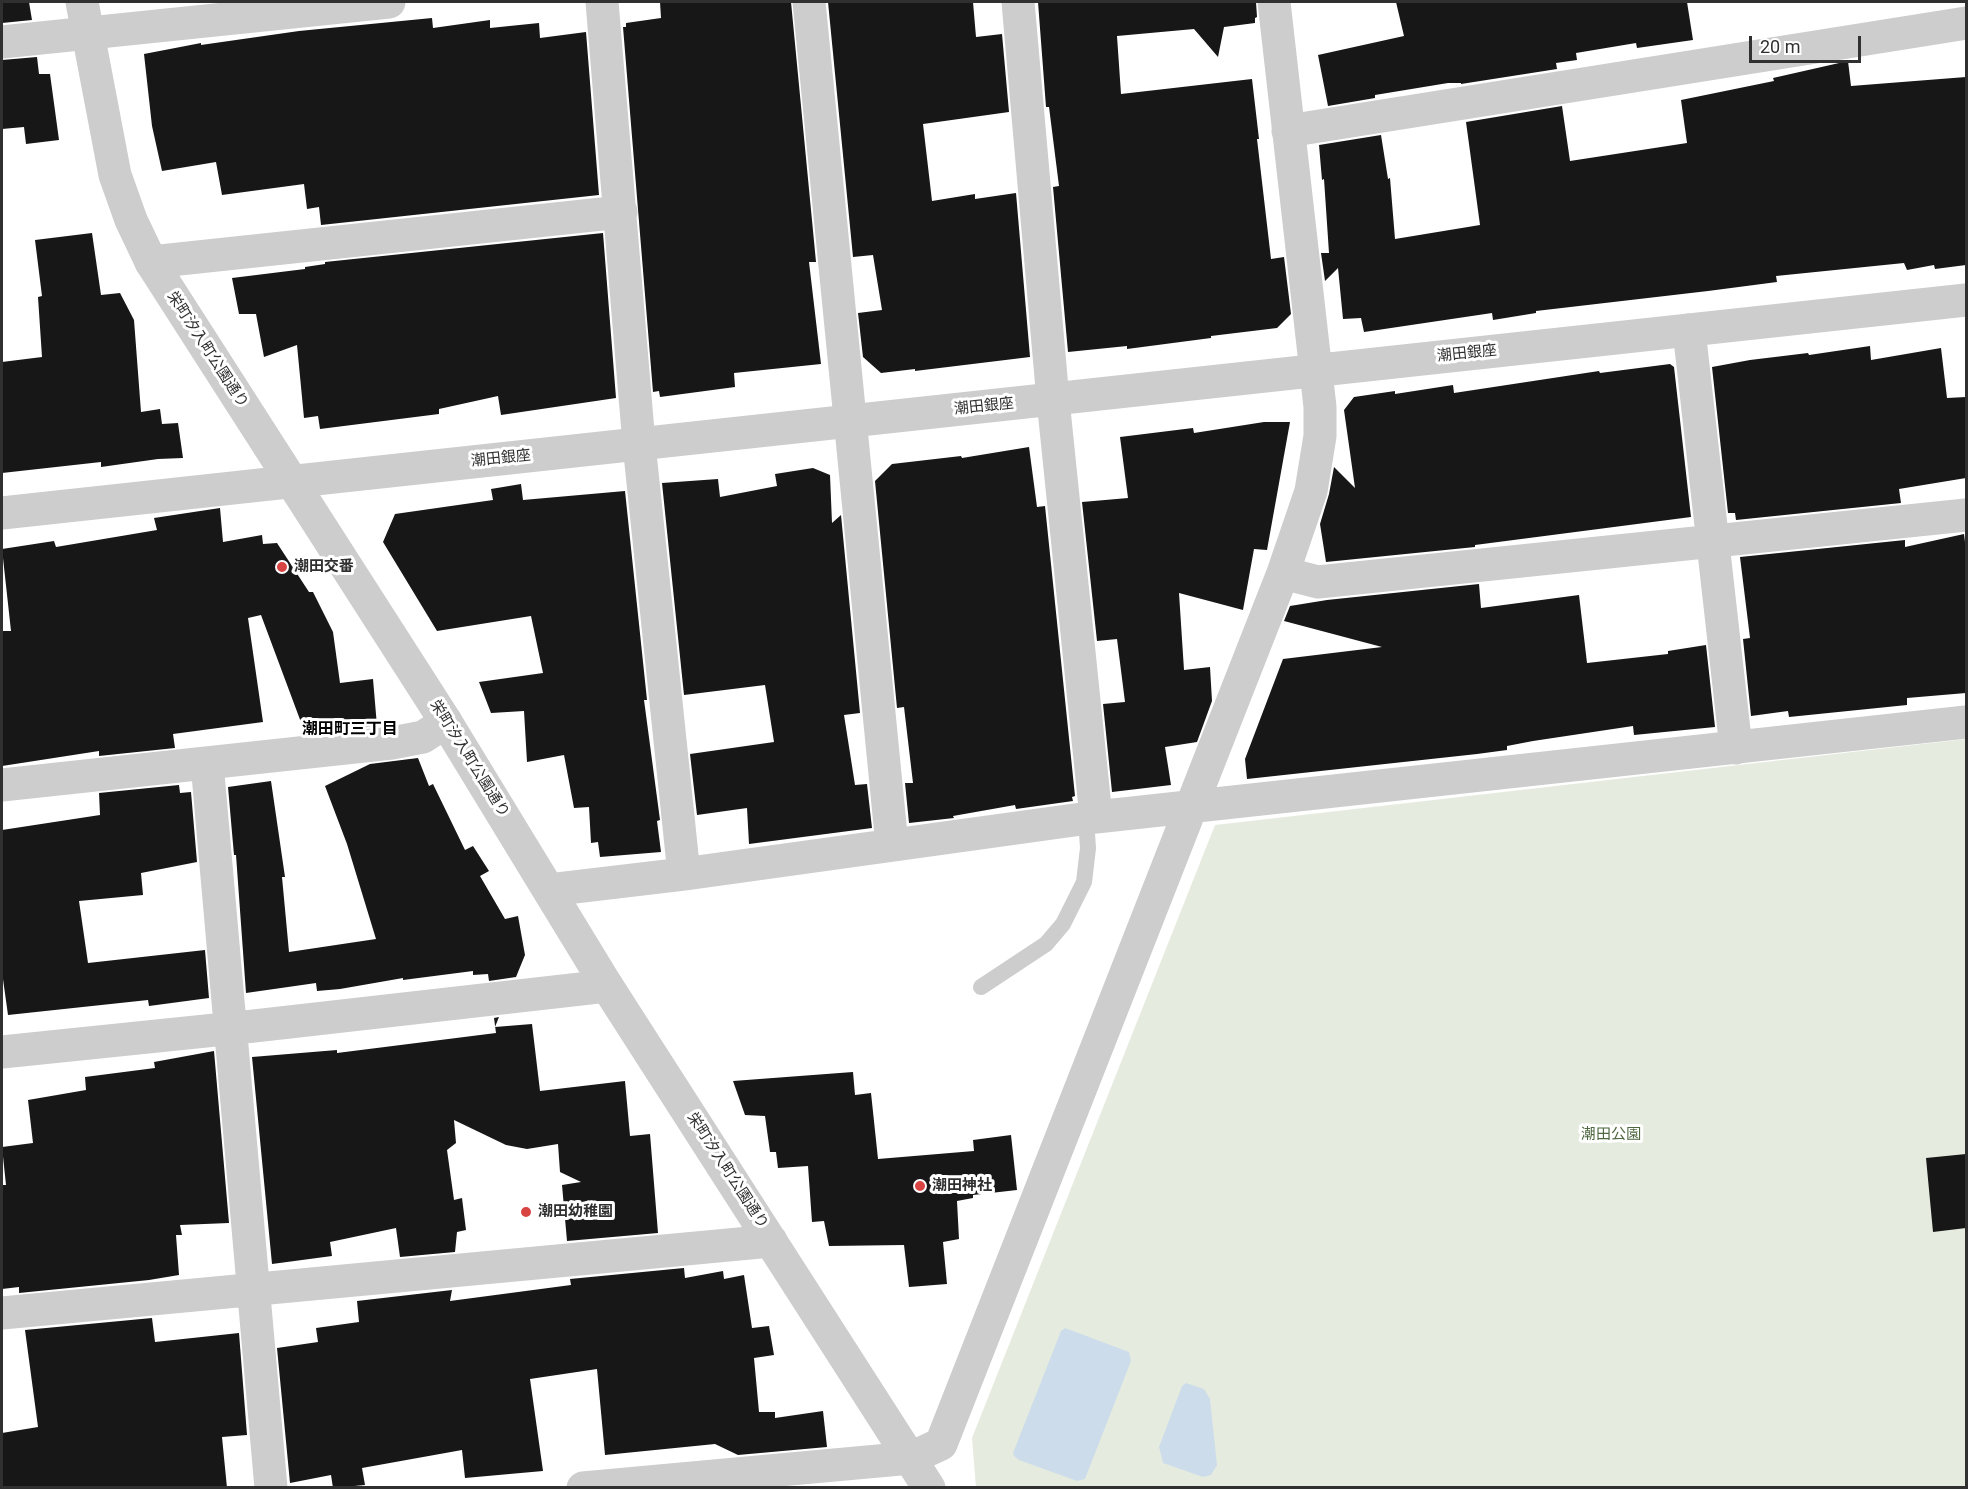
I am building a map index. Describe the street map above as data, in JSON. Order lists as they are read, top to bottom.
{
  "streets": {
    "street": ["栄町汐入町公園通り", "潮田銀座"]
  },
  "crossings": [
    ["栄町汐入町公園通り", "潮田銀座"]
  ],
  "districts": ["潮田町三丁目"],
  "parks": ["潮田公園"],
  "places": ["潮田交番", "潮田神社", "潮田幼稚園"],
  "scale_bar": "20 m"
}
